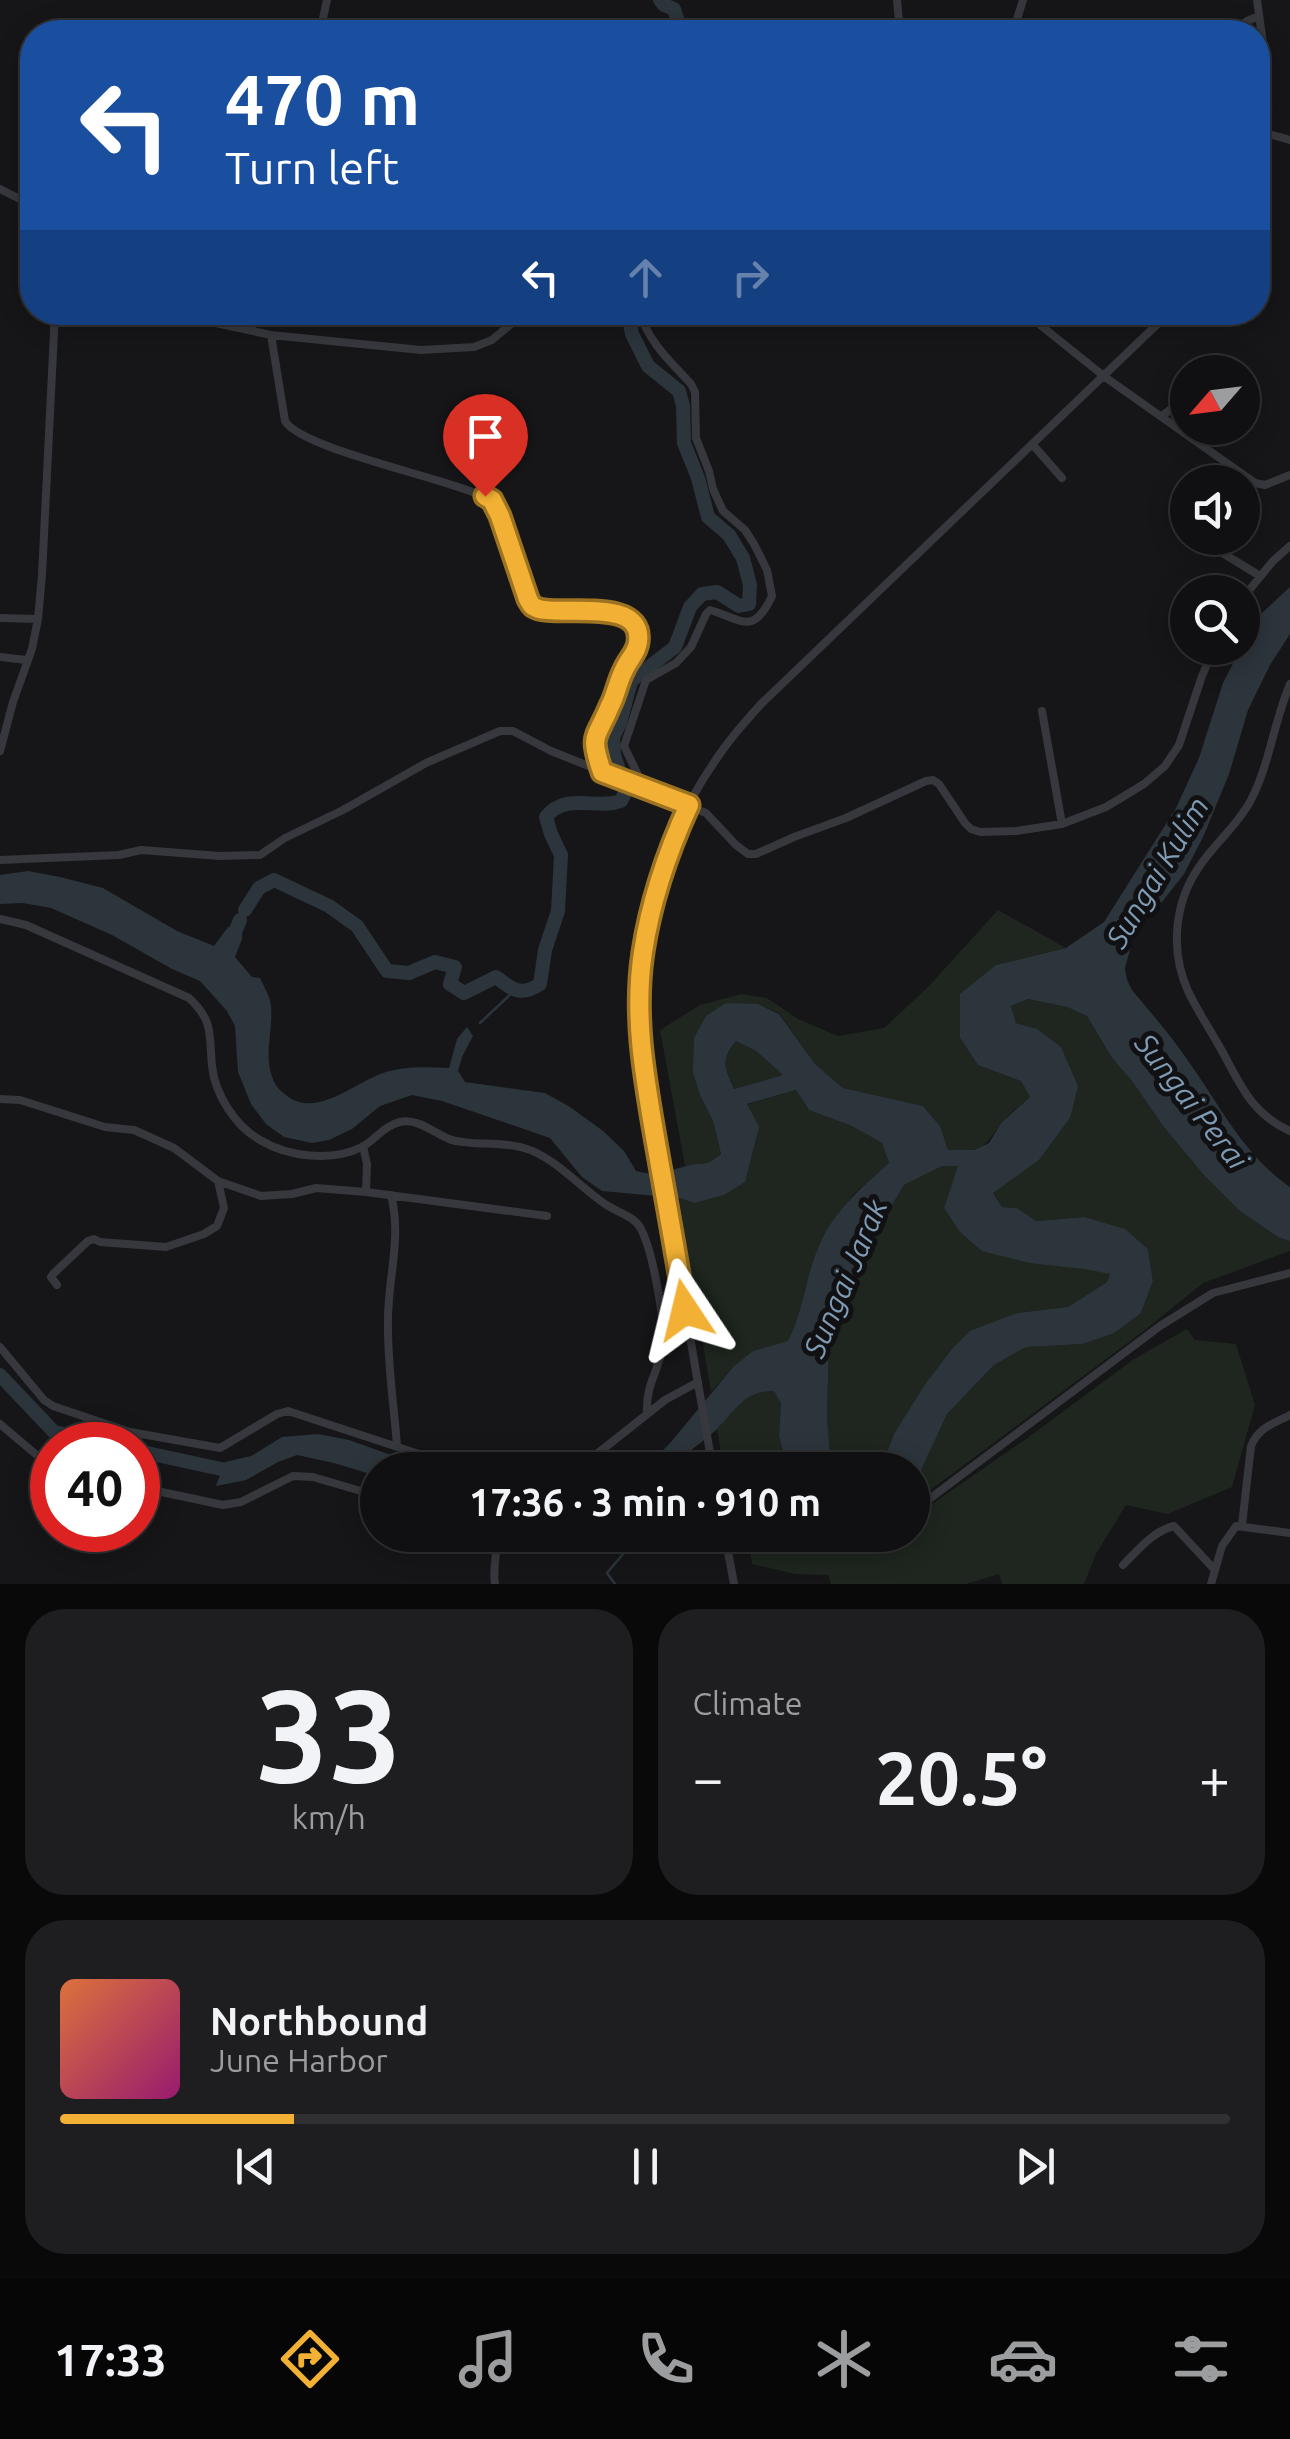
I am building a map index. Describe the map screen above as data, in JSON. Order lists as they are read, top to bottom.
{
  "water": ["Sungai Kulim", "Sungai Perai", "Sungai Jarak"],
  "north": "bottom left",
  "page": {
    "turn": ["470 m", "Turn left"],
    "limit": "40",
    "trip": "17:36 · 3 min · 910 m",
    "tile": [
      ["33", "km/h"],
      "Climate"
    ],
    "heat": ["−", "20.5°", "+"],
    "song": ["Northbound", "June Harbor"],
    "tabs": "17:33"
  }
}
